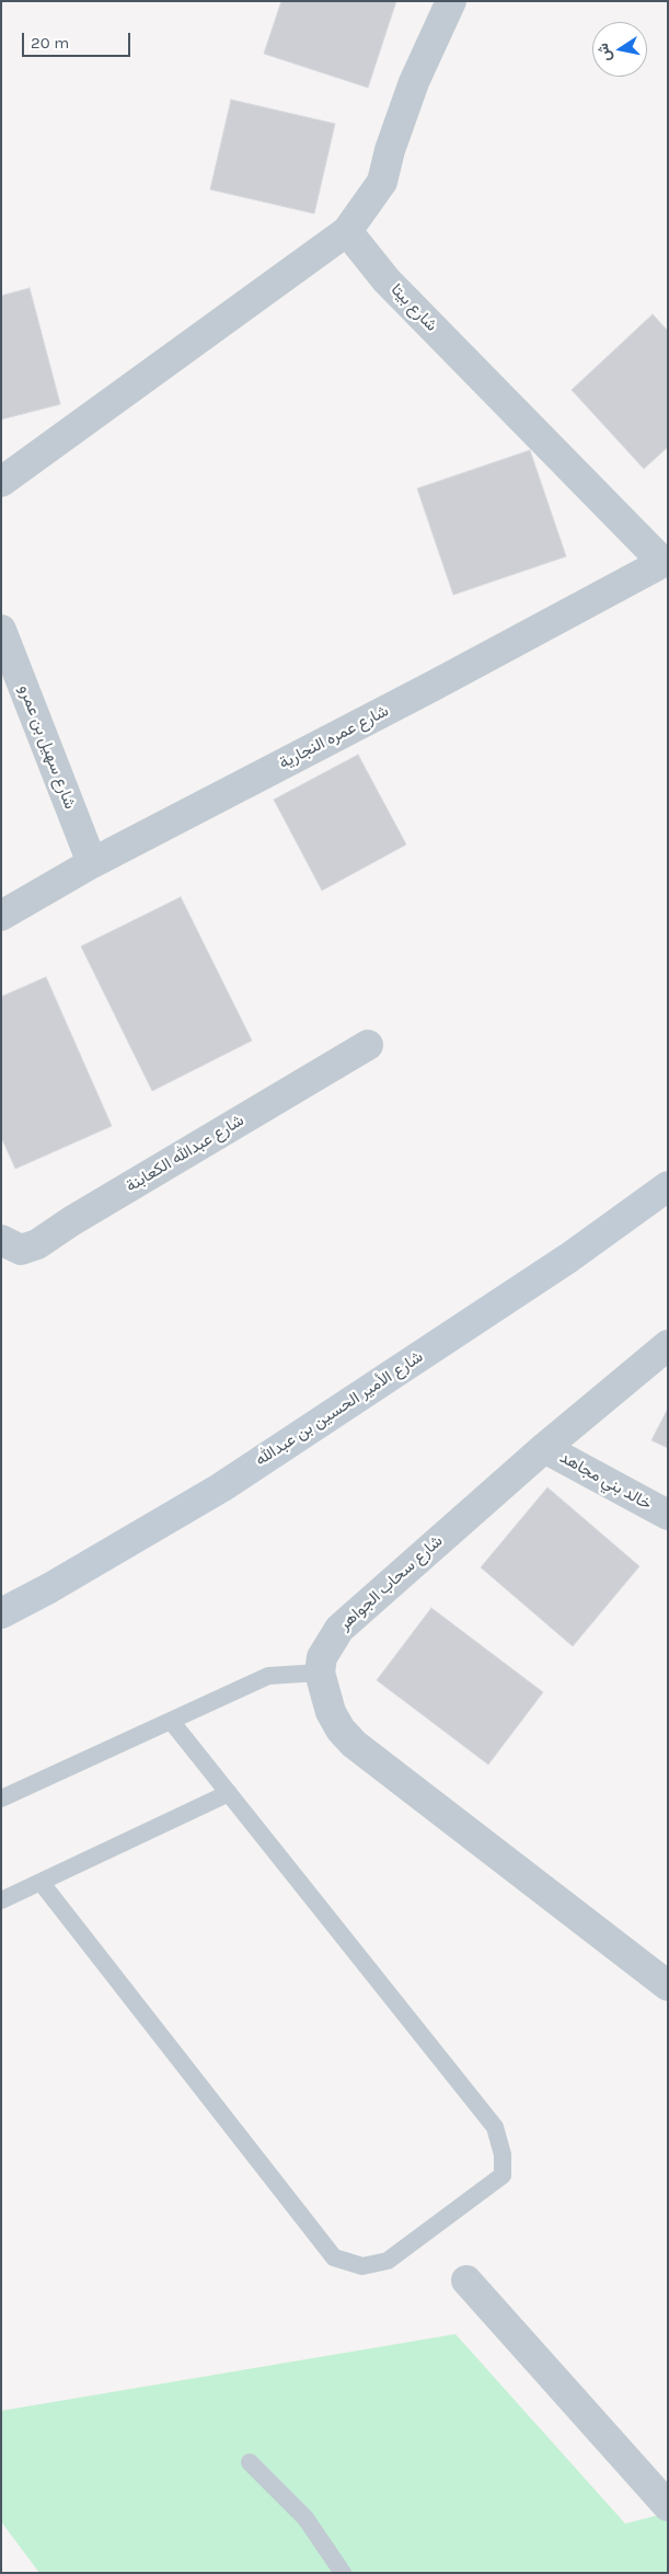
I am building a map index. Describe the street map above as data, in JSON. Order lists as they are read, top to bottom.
{
  "streets": {
    "main road": ["شارع الأمير الحسين بن عبدالله"],
    "street": [
      "شارع بيتا",
      "شارع عمره النجارية",
      "شارع سهيل بن عمرو",
      "شارع عبدالله الكعابنة",
      "خالد بني مجاهد",
      "شارع سحاب الجواهر"
    ]
  },
  "crossings": [
    ["شارع بيتا", "شارع عمره النجارية"],
    ["شارع عمره النجارية", "شارع سهيل بن عمرو"],
    ["خالد بني مجاهد", "شارع سحاب الجواهر"]
  ],
  "scale_bar": "20 m",
  "north": "left"
}
